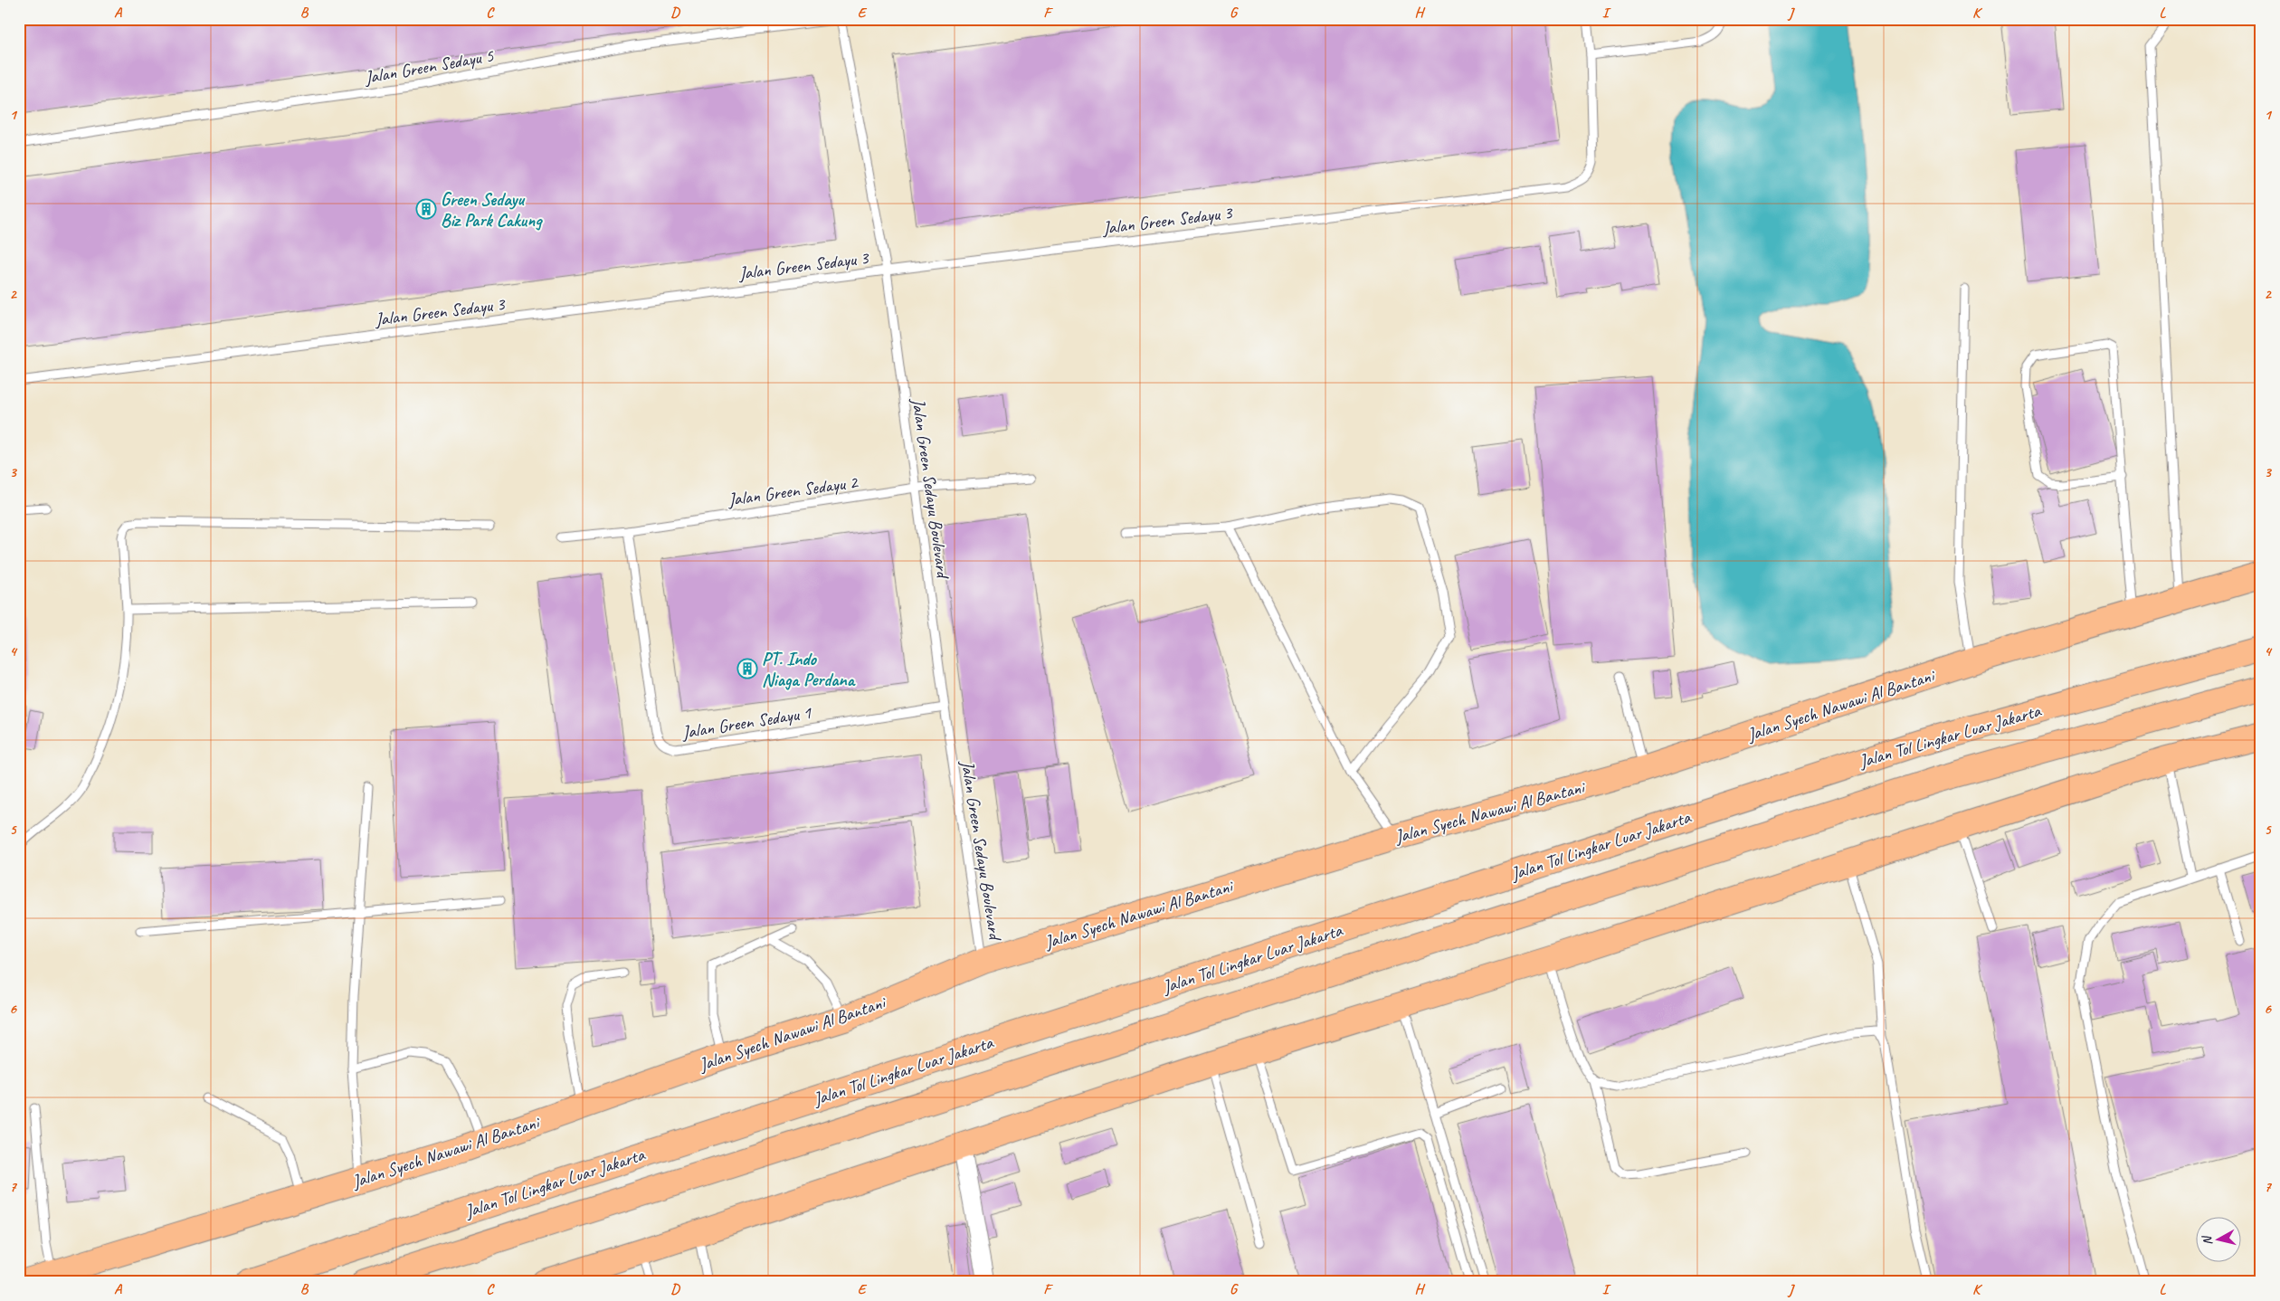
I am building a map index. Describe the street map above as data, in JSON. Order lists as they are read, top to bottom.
{
  "streets": {
    "highway": ["Jalan Syech Nawawi Al Bantani", "Jalan Tol Lingkar Luar Jakarta"],
    "lane": [
      "Jalan Green Sedayu 5",
      "Jalan Green Sedayu 3",
      "Jalan Green Sedayu Boulevard",
      "Jalan Green Sedayu 2",
      "Jalan Green Sedayu 1"
    ]
  },
  "crossings": [
    ["Jalan Green Sedayu 5", "Jalan Green Sedayu Boulevard"],
    ["Jalan Green Sedayu 3", "Jalan Green Sedayu Boulevard"],
    ["Jalan Green Sedayu Boulevard", "Jalan Green Sedayu 2"],
    ["Jalan Green Sedayu Boulevard", "Jalan Syech Nawawi Al Bantani"],
    ["Jalan Green Sedayu Boulevard", "Jalan Green Sedayu 1"],
    ["Jalan Green Sedayu 2", "Jalan Green Sedayu 1"]
  ],
  "places": {
    "building": ["Green Sedayu Biz Park Cakung", "PT. Indo Niaga Perdana"]
  },
  "north": "left",
  "grid": {
    "columns": [
      "A",
      "B",
      "C",
      "D",
      "E",
      "F",
      "G",
      "H",
      "I",
      "J",
      "K",
      "L"
    ],
    "rows": [
      "1",
      "2",
      "3",
      "4",
      "5",
      "6",
      "7"
    ]
  }
}
